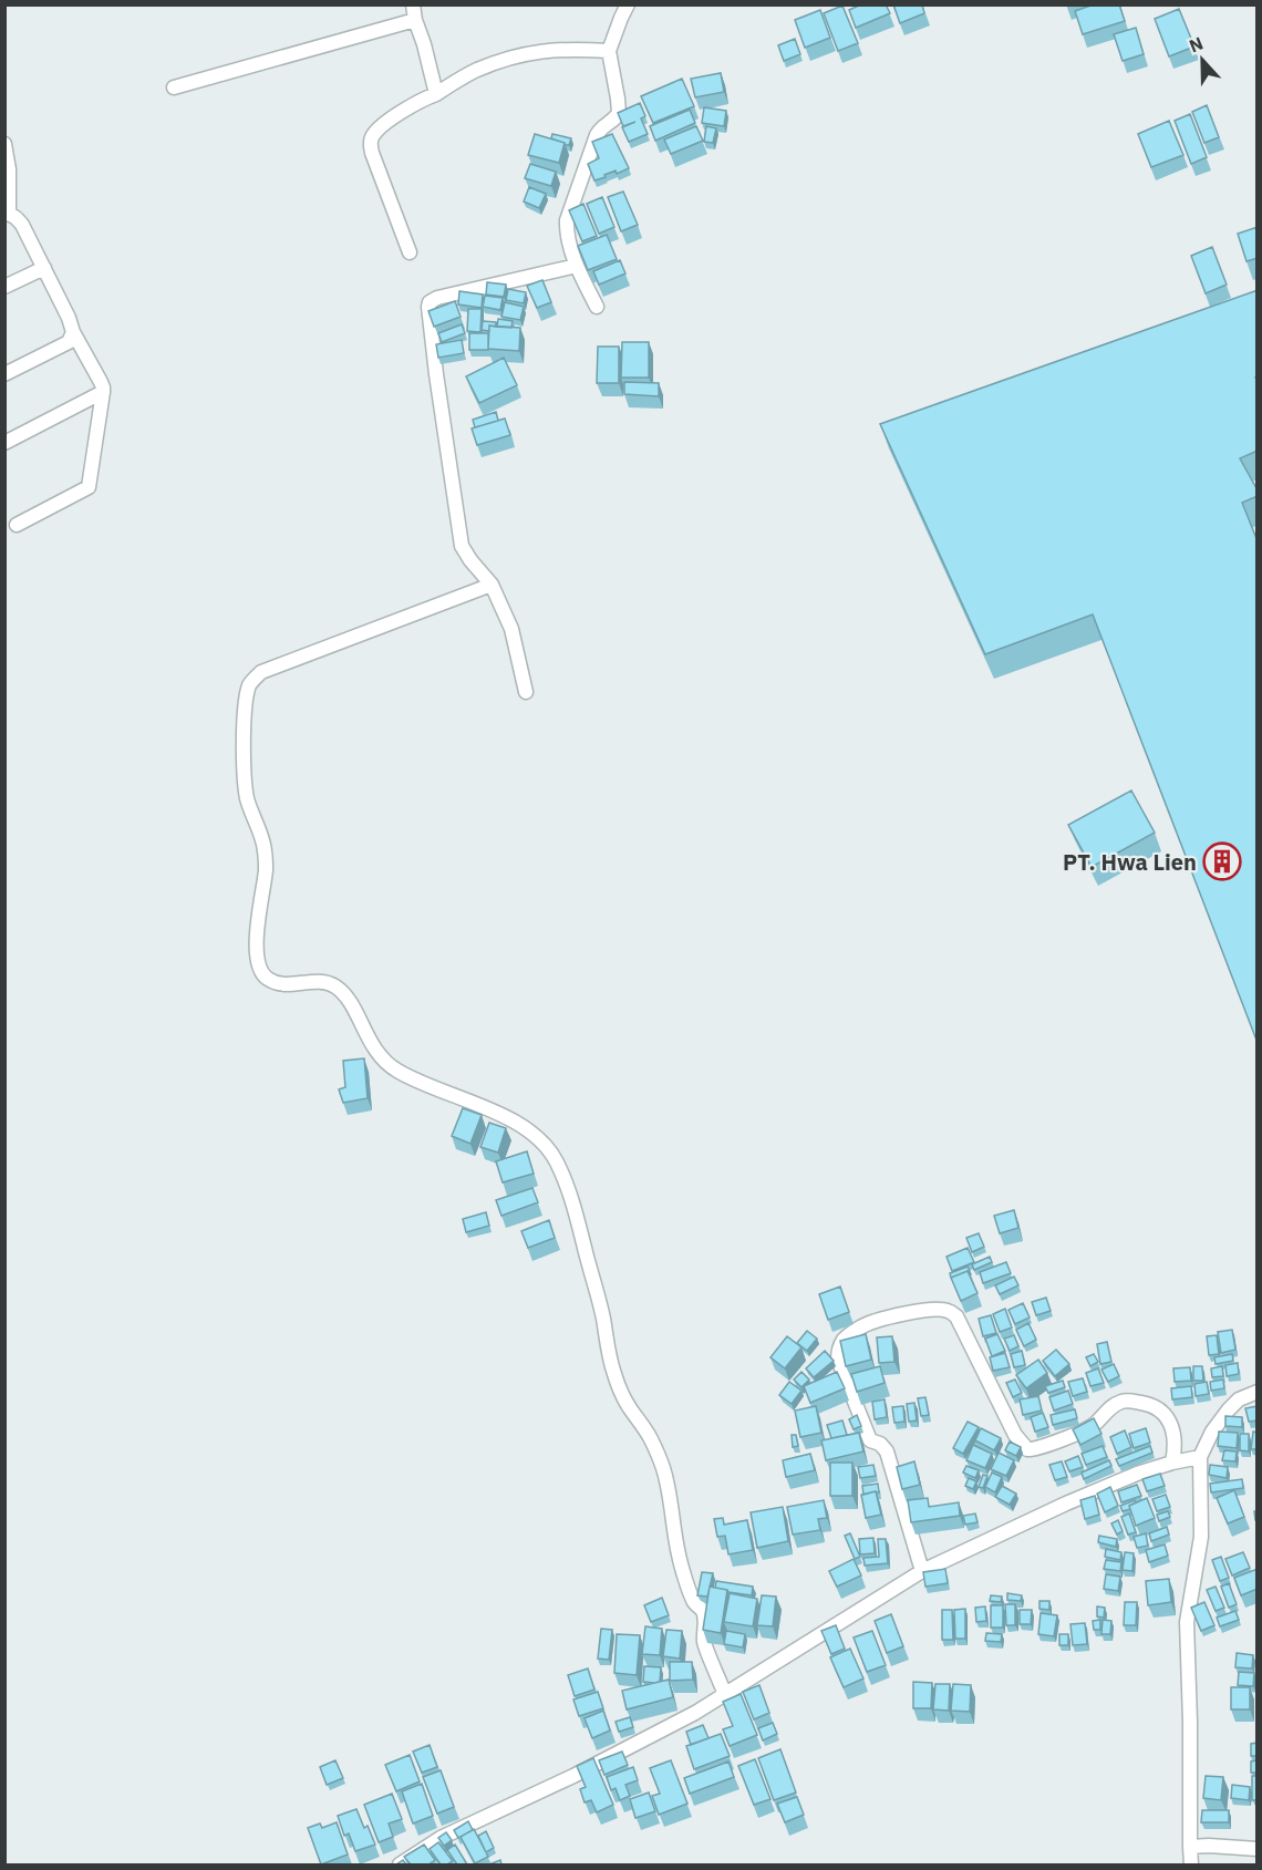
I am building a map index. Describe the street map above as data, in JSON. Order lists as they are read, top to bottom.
{
  "places": {
    "building": ["PT. Hwa Lien"]
  },
  "north": "top"
}
